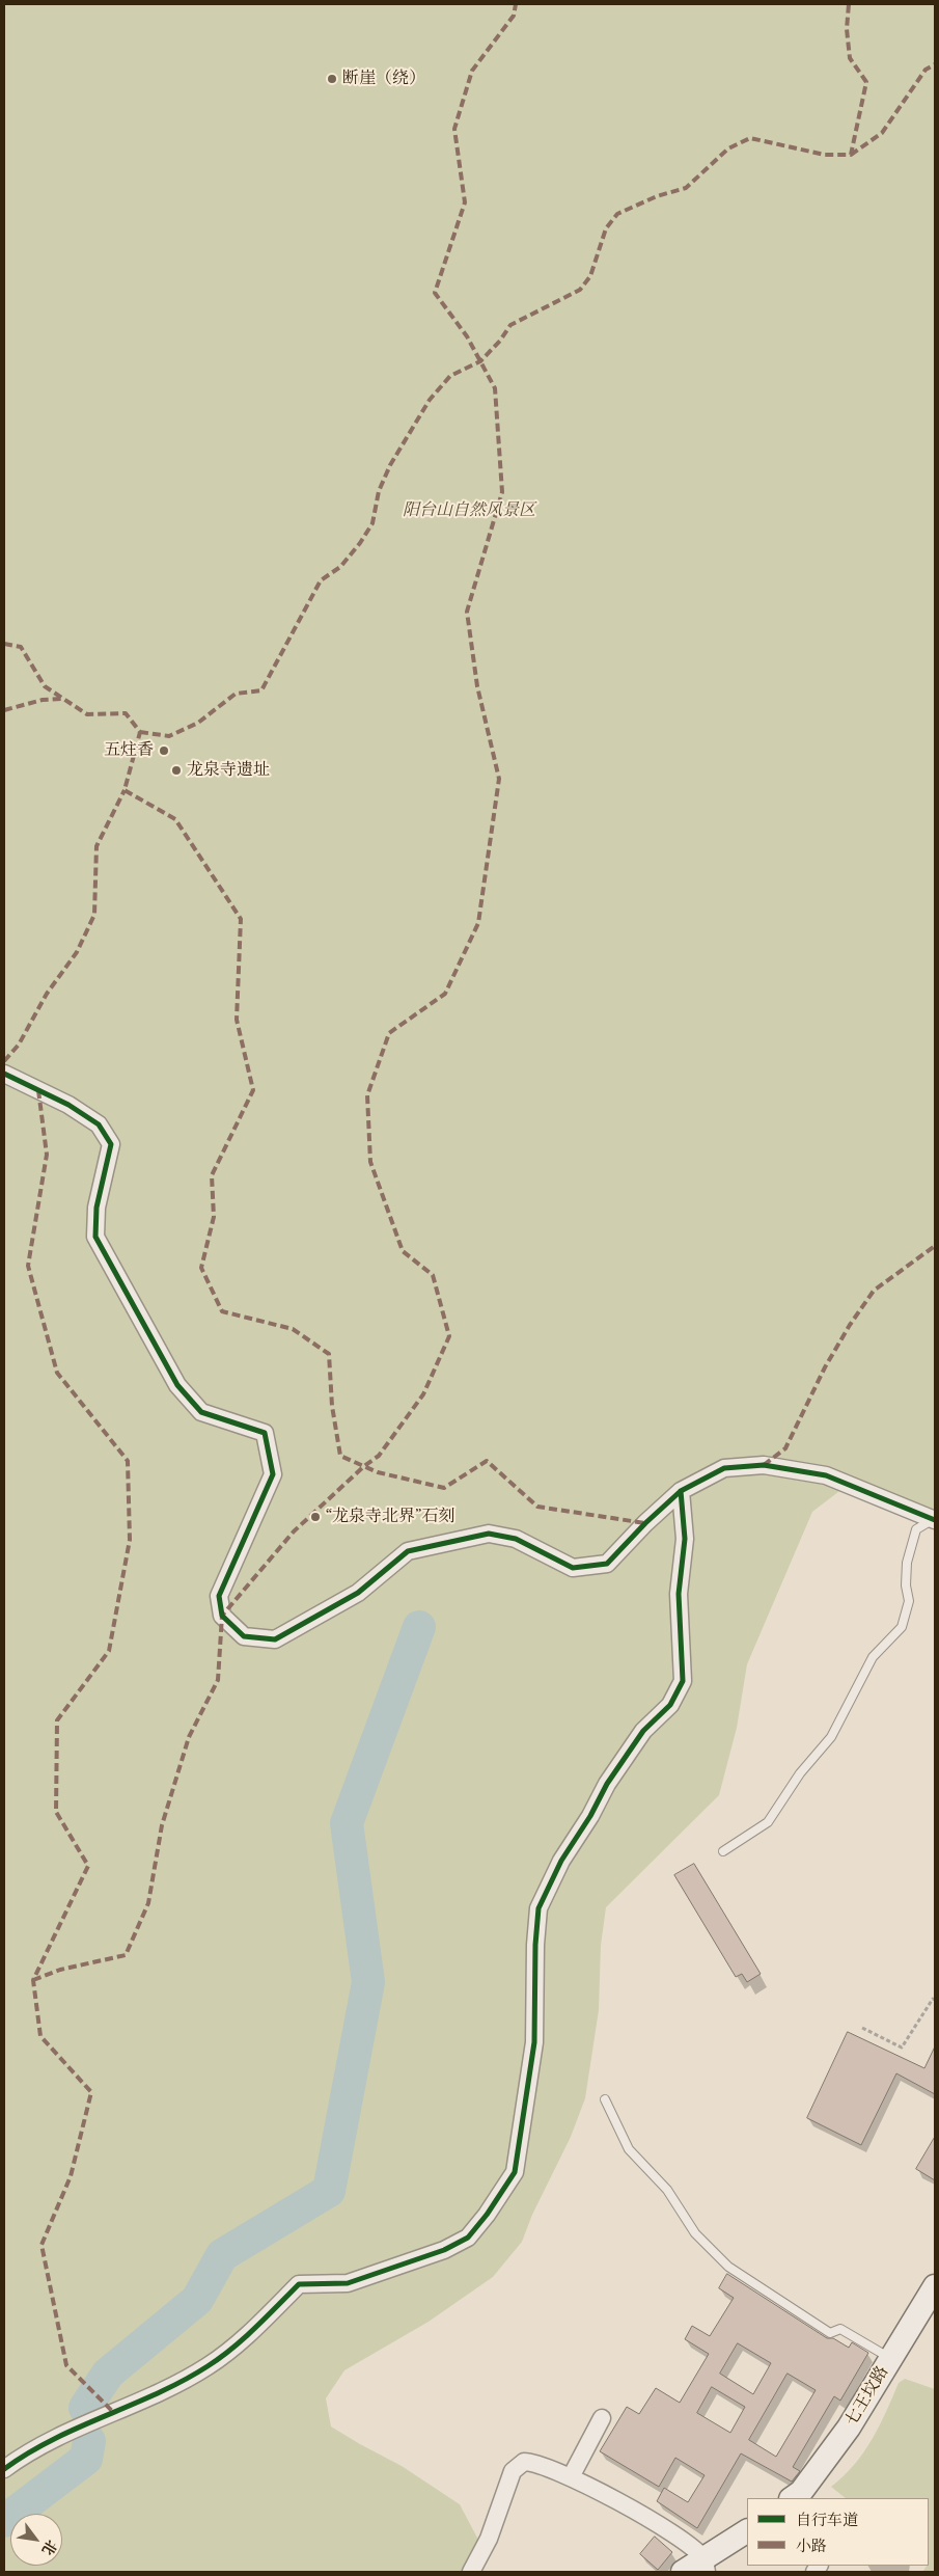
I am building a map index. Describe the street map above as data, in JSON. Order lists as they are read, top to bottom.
{
  "streets": {
    "street": ["七王坟路"]
  },
  "parks": ["阳台山自然风景区"],
  "places": [
    "断崖（绕）",
    "五炷香",
    "龙泉寺遗址",
    "“龙泉寺北界”石刻"
  ],
  "legend": ["自行车道", "小路"],
  "north": "bottom right"
}
